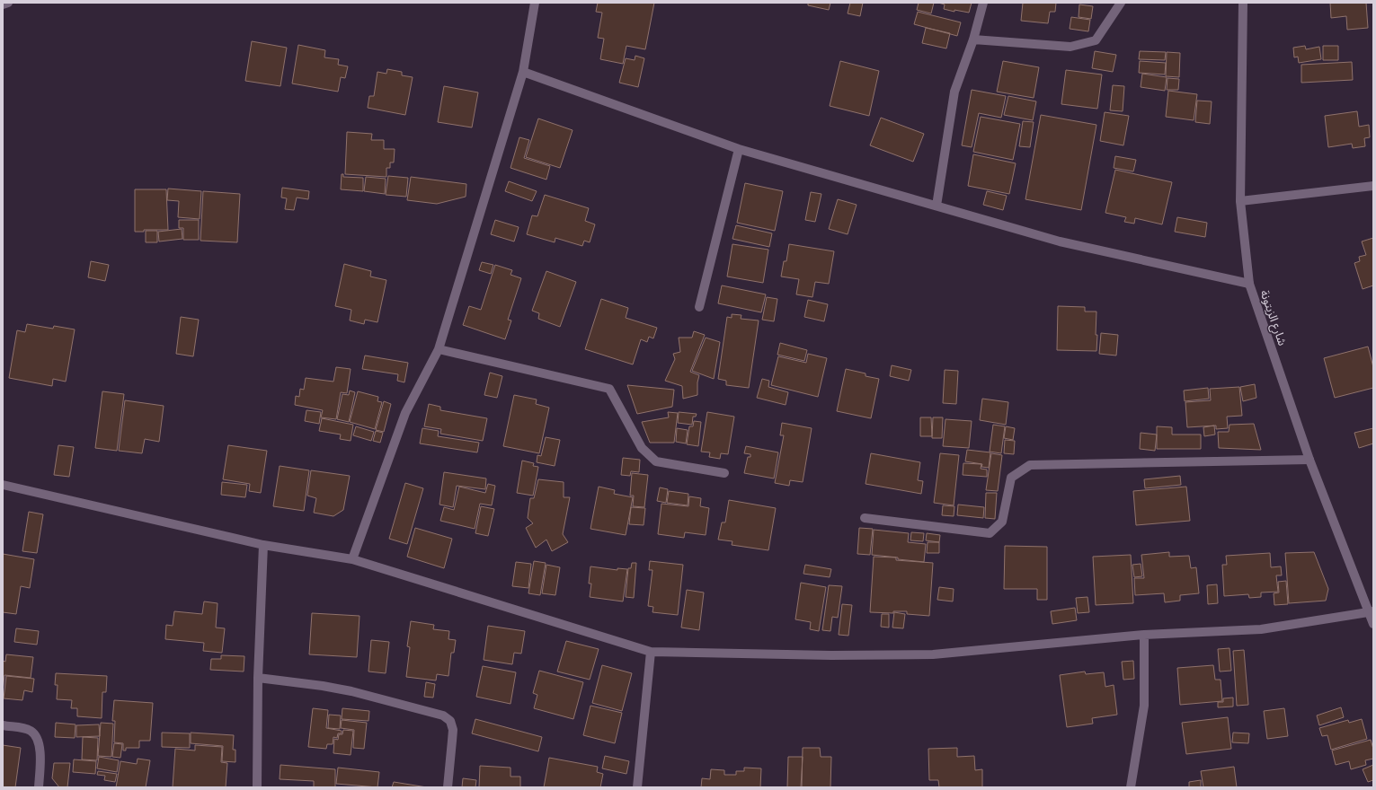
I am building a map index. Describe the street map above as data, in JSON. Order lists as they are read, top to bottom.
{
  "streets": {
    "street": ["شارع الزيتونة"]
  }
}
